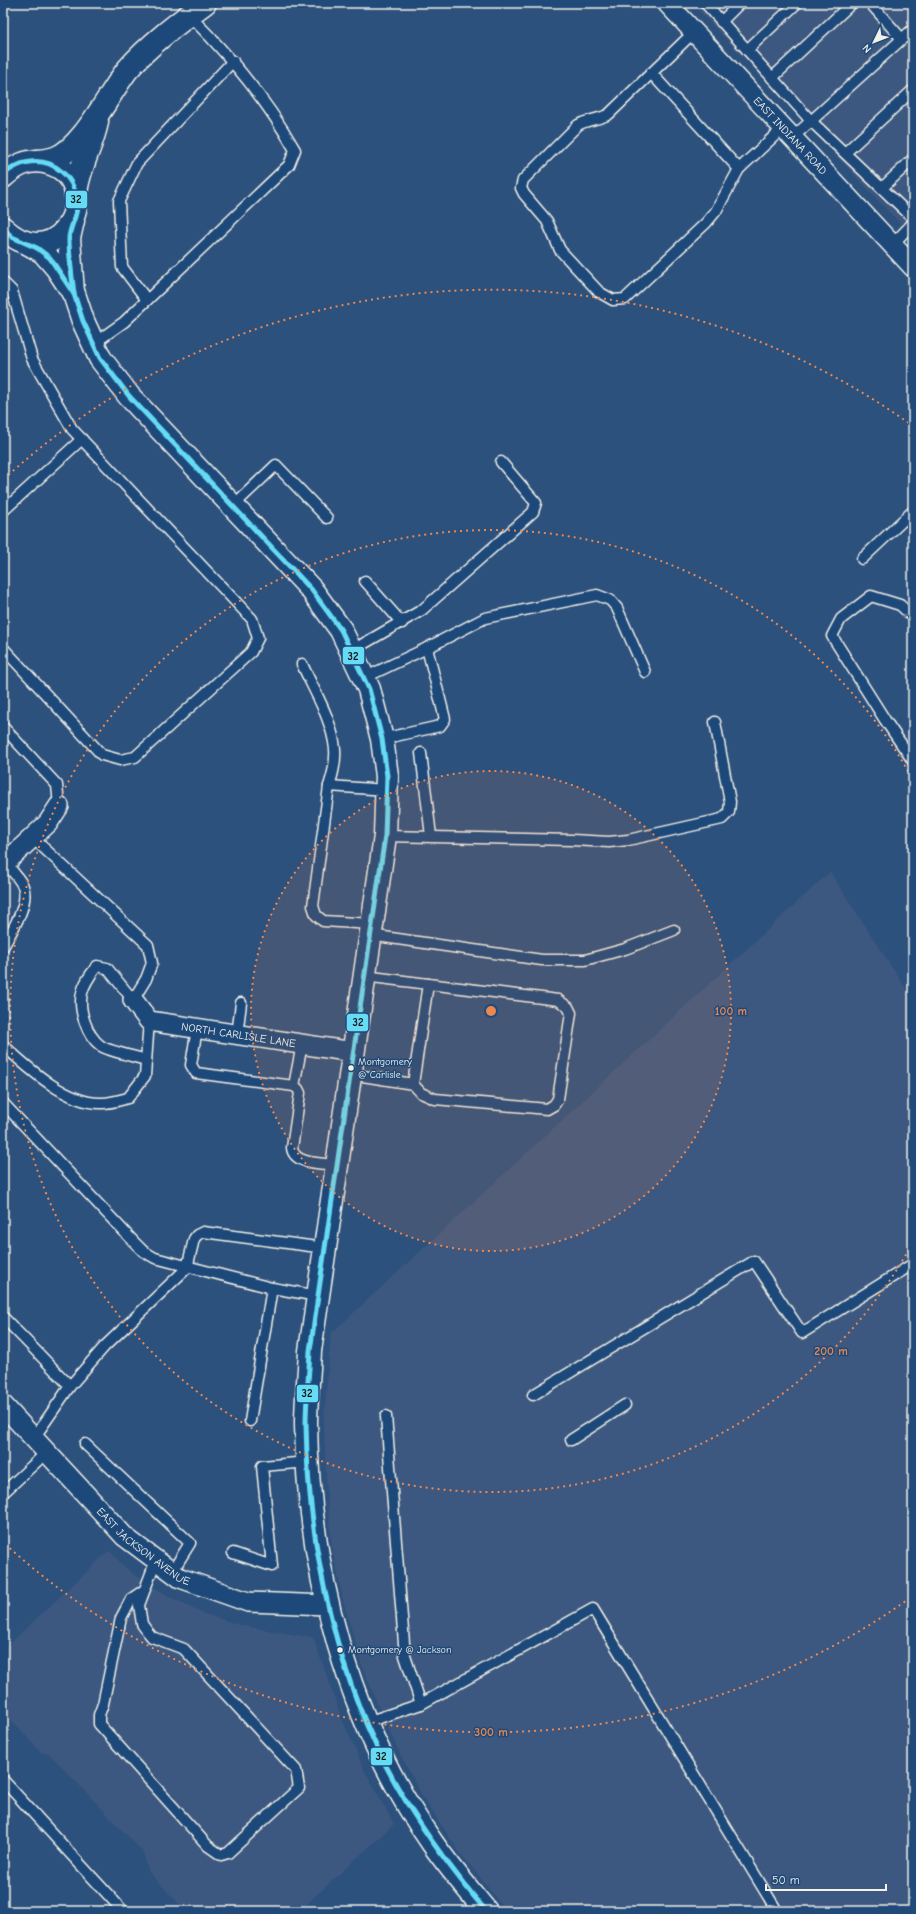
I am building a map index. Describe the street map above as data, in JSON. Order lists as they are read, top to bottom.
{
  "streets": {
    "street": ["EAST INDIANA ROAD", "NORTH CARLISLE LANE", "EAST JACKSON AVENUE"]
  },
  "places": ["Montgomery @ Carlisle", "Montgomery @ Jackson"],
  "lines": ["transit line 32"],
  "scale_bar": "50 m",
  "north": "bottom left",
  "rings": ["100 m", "200 m", "300 m"]
}
